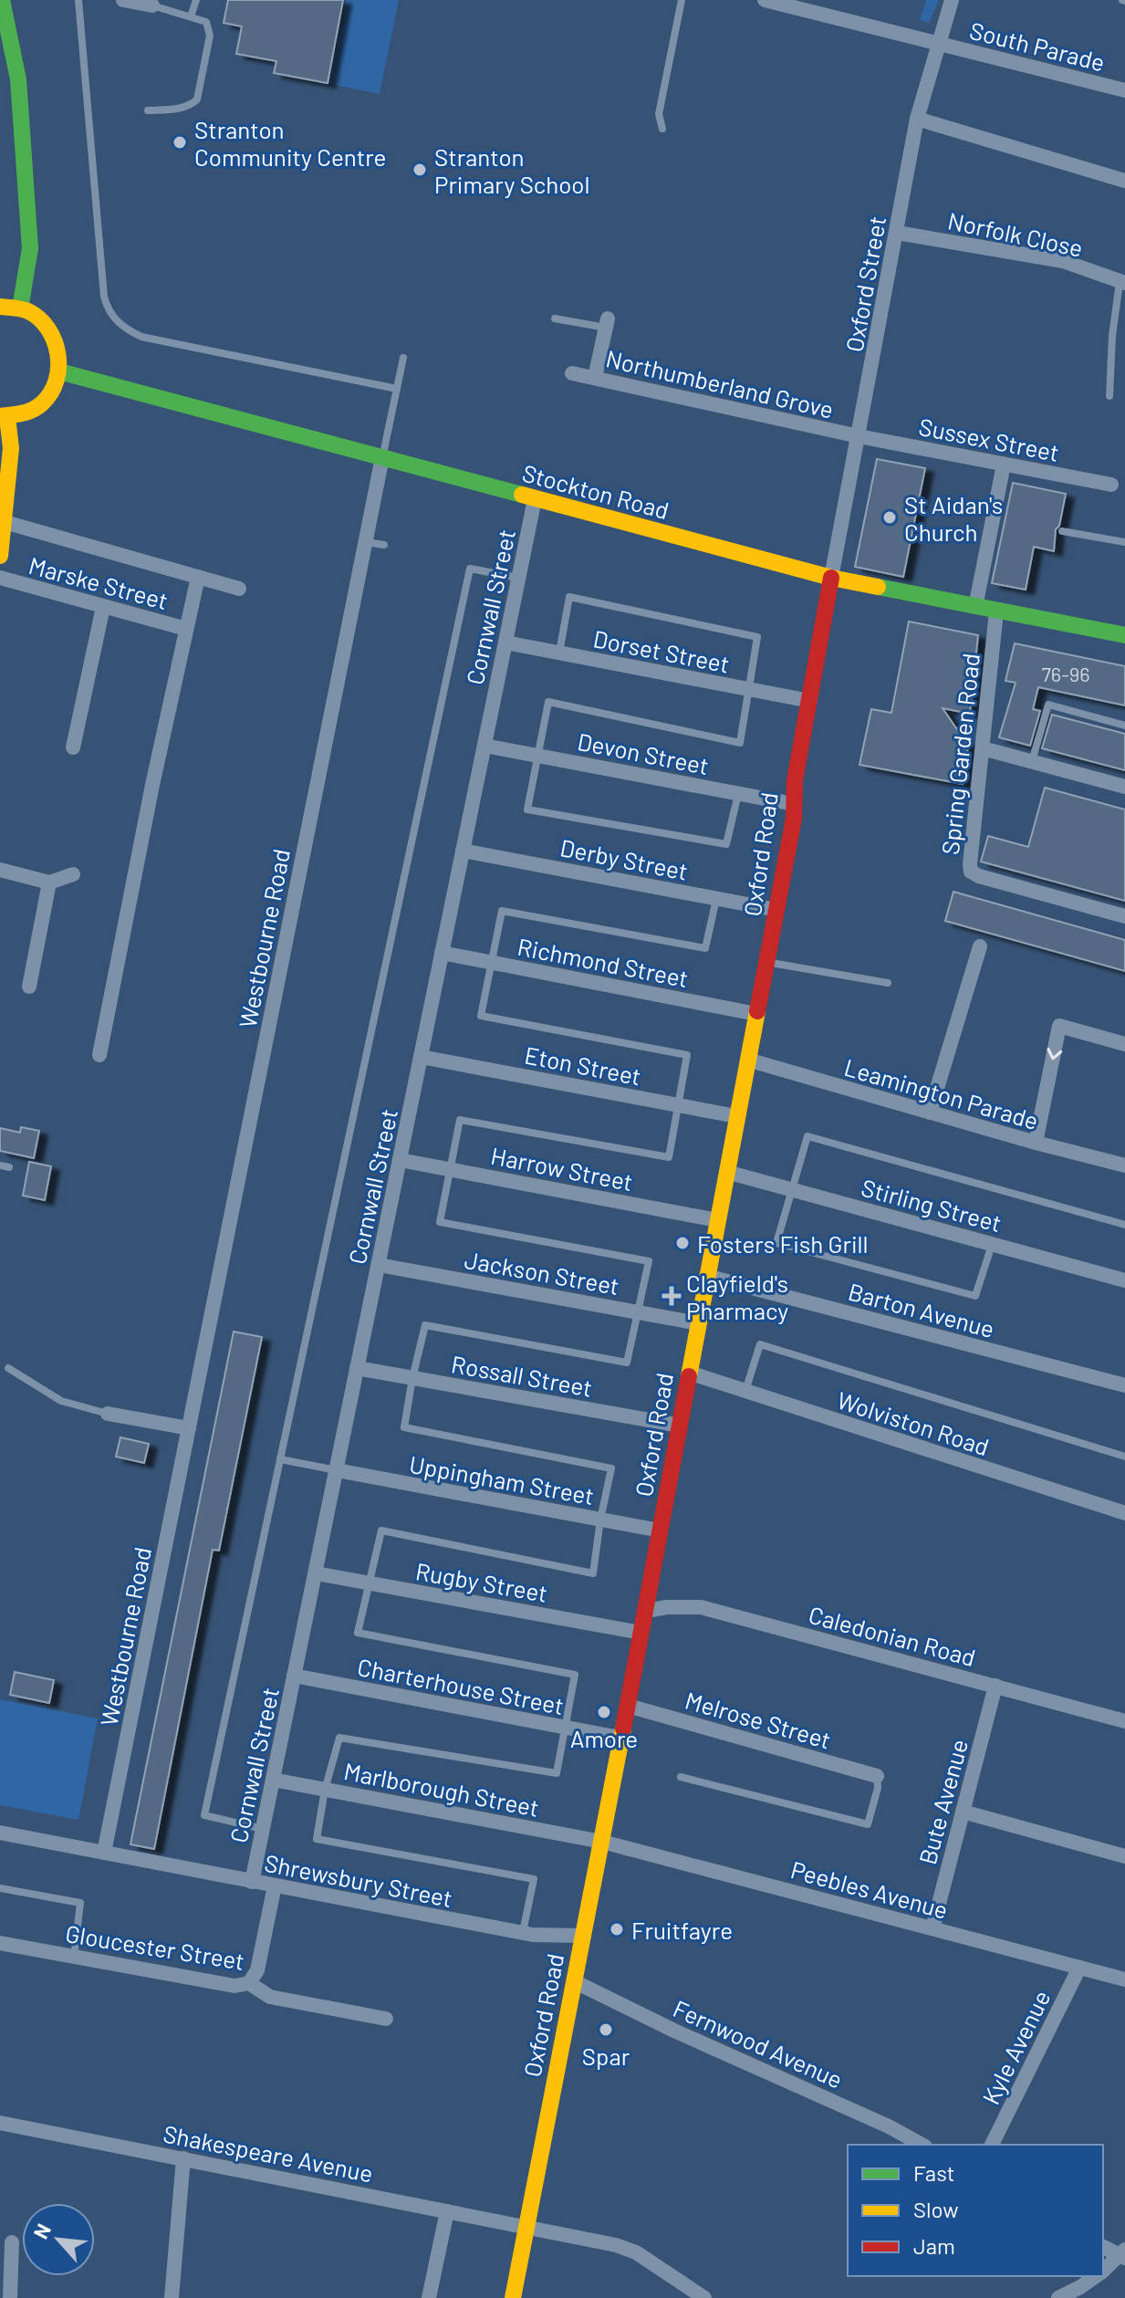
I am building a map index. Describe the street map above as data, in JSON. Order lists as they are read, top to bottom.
{
  "streets": {
    "street": [
      "South Parade",
      "Norfolk Close",
      "Oxford Street",
      "Northumberland Grove",
      "Sussex Street",
      "Stockton Road",
      "Marske Street",
      "Cornwall Street",
      "Dorset Street",
      "Devon Street",
      "Spring Garden Road",
      "Oxford Road",
      "Derby Street",
      "Westbourne Road",
      "Richmond Street",
      "Eton Street",
      "Leamington Parade",
      "Harrow Street",
      "Stirling Street",
      "Jackson Street",
      "Barton Avenue",
      "Rossall Street",
      "Wolviston Road",
      "Uppingham Street",
      "Rugby Street",
      "Caledonian Road",
      "Charterhouse Street",
      "Melrose Street",
      "Marlborough Street",
      "Bute Avenue",
      "Shrewsbury Street",
      "Peebles Avenue",
      "Gloucester Street",
      "Fernwood Avenue",
      "Kyle Avenue",
      "Shakespeare Avenue"
    ]
  },
  "crossings": [
    ["South Parade", "Oxford Street"],
    ["Norfolk Close", "Oxford Street"],
    ["Oxford Street", "Northumberland Grove"],
    ["Oxford Street", "Sussex Street"],
    ["Oxford Street", "Stockton Road"],
    ["Oxford Street", "Oxford Road"],
    ["Northumberland Grove", "Sussex Street"],
    ["Stockton Road", "Cornwall Street"],
    ["Stockton Road", "Spring Garden Road"],
    ["Stockton Road", "Oxford Road"],
    ["Stockton Road", "Westbourne Road"],
    ["Cornwall Street", "Dorset Street"],
    ["Cornwall Street", "Devon Street"],
    ["Cornwall Street", "Derby Street"],
    ["Cornwall Street", "Richmond Street"],
    ["Cornwall Street", "Eton Street"],
    ["Cornwall Street", "Harrow Street"],
    ["Cornwall Street", "Jackson Street"],
    ["Cornwall Street", "Rossall Street"],
    ["Cornwall Street", "Uppingham Street"],
    ["Cornwall Street", "Rugby Street"],
    ["Cornwall Street", "Charterhouse Street"],
    ["Cornwall Street", "Marlborough Street"],
    ["Cornwall Street", "Shrewsbury Street"],
    ["Dorset Street", "Oxford Road"],
    ["Devon Street", "Oxford Road"],
    ["Oxford Road", "Derby Street"],
    ["Oxford Road", "Richmond Street"],
    ["Oxford Road", "Eton Street"],
    ["Oxford Road", "Leamington Parade"],
    ["Oxford Road", "Harrow Street"],
    ["Oxford Road", "Stirling Street"],
    ["Oxford Road", "Jackson Street"],
    ["Oxford Road", "Barton Avenue"],
    ["Oxford Road", "Rossall Street"],
    ["Oxford Road", "Wolviston Road"],
    ["Oxford Road", "Uppingham Street"],
    ["Oxford Road", "Rugby Street"],
    ["Oxford Road", "Caledonian Road"],
    ["Oxford Road", "Charterhouse Street"],
    ["Oxford Road", "Melrose Street"],
    ["Oxford Road", "Marlborough Street"],
    ["Oxford Road", "Shrewsbury Street"],
    ["Oxford Road", "Peebles Avenue"],
    ["Oxford Road", "Fernwood Avenue"],
    ["Oxford Road", "Shakespeare Avenue"],
    ["Westbourne Road", "Shrewsbury Street"],
    ["Caledonian Road", "Bute Avenue"],
    ["Marlborough Street", "Peebles Avenue"],
    ["Bute Avenue", "Peebles Avenue"],
    ["Peebles Avenue", "Kyle Avenue"]
  ],
  "places": {
    "other": [
      "Stranton Community Centre",
      "Stranton Primary School",
      "St Aidan's Church",
      "Fosters Fish Grill",
      "Amore",
      "Fruitfayre",
      "Spar"
    ],
    "health": ["Clayfield's Pharmacy"]
  },
  "house_numbers": ["76-96"],
  "legend": ["Fast", "Slow", "Jam"],
  "north": "top left"
}
